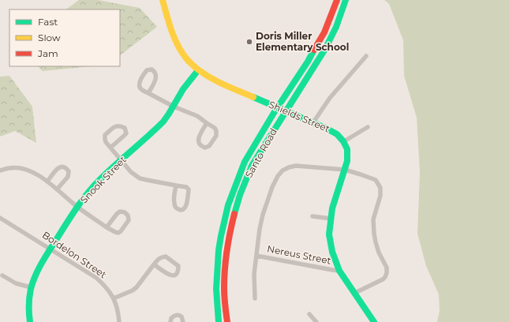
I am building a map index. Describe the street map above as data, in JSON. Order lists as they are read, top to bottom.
{
  "streets": {
    "street": [
      "Shields Street",
      "Santo Road",
      "Snook Street",
      "Bordelon Street",
      "Nereus Street"
    ]
  },
  "crossings": [
    ["Shields Street", "Santo Road"],
    ["Shields Street", "Snook Street"],
    ["Snook Street", "Bordelon Street"]
  ],
  "places": ["Doris Miller Elementary School"],
  "legend": ["Fast", "Slow", "Jam"]
}
